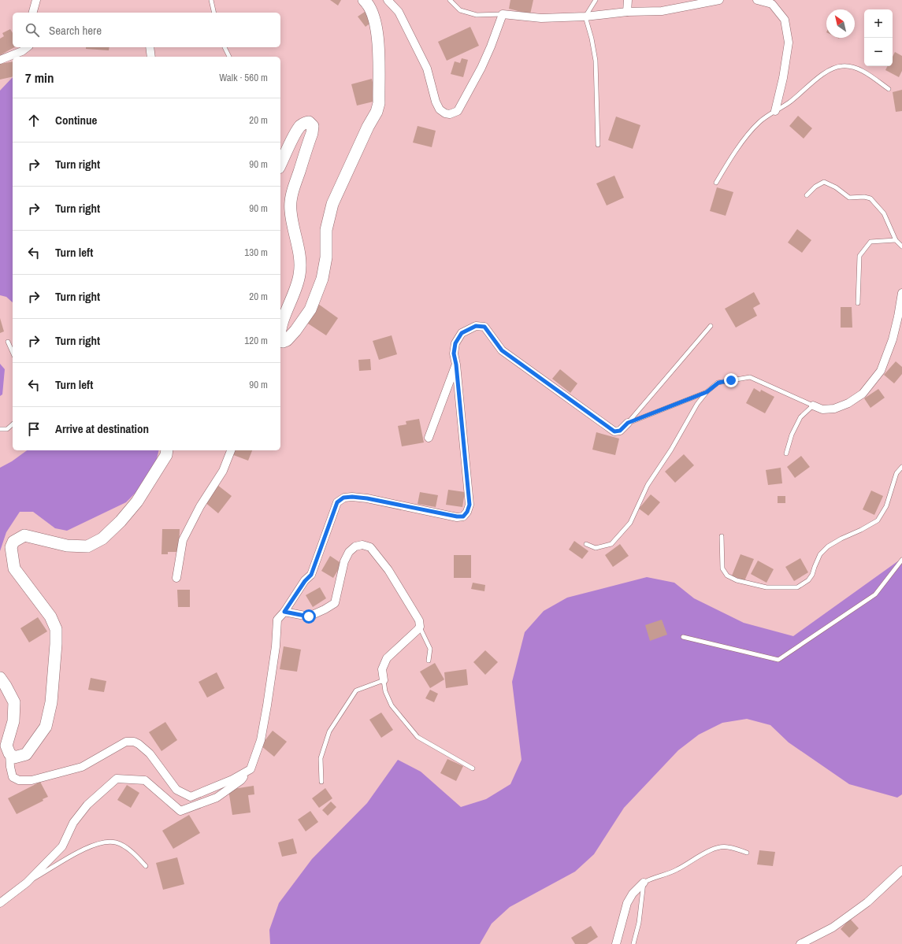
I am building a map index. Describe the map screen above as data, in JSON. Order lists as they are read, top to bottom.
{
  "north": "top left",
  "page": {
    "map_buttons": ["+", "−"],
    "search": "Search here",
    "heading": ["7 min", "Walk · 560 m"],
    "list": [
      ["Continue", "20 m"],
      ["Turn right", "90 m"],
      ["Turn right", "90 m"],
      ["Turn left", "130 m"],
      ["Turn right", "20 m"],
      ["Turn right", "120 m"],
      ["Turn left", "90 m"],
      "Arrive at destination"
    ]
  }
}
